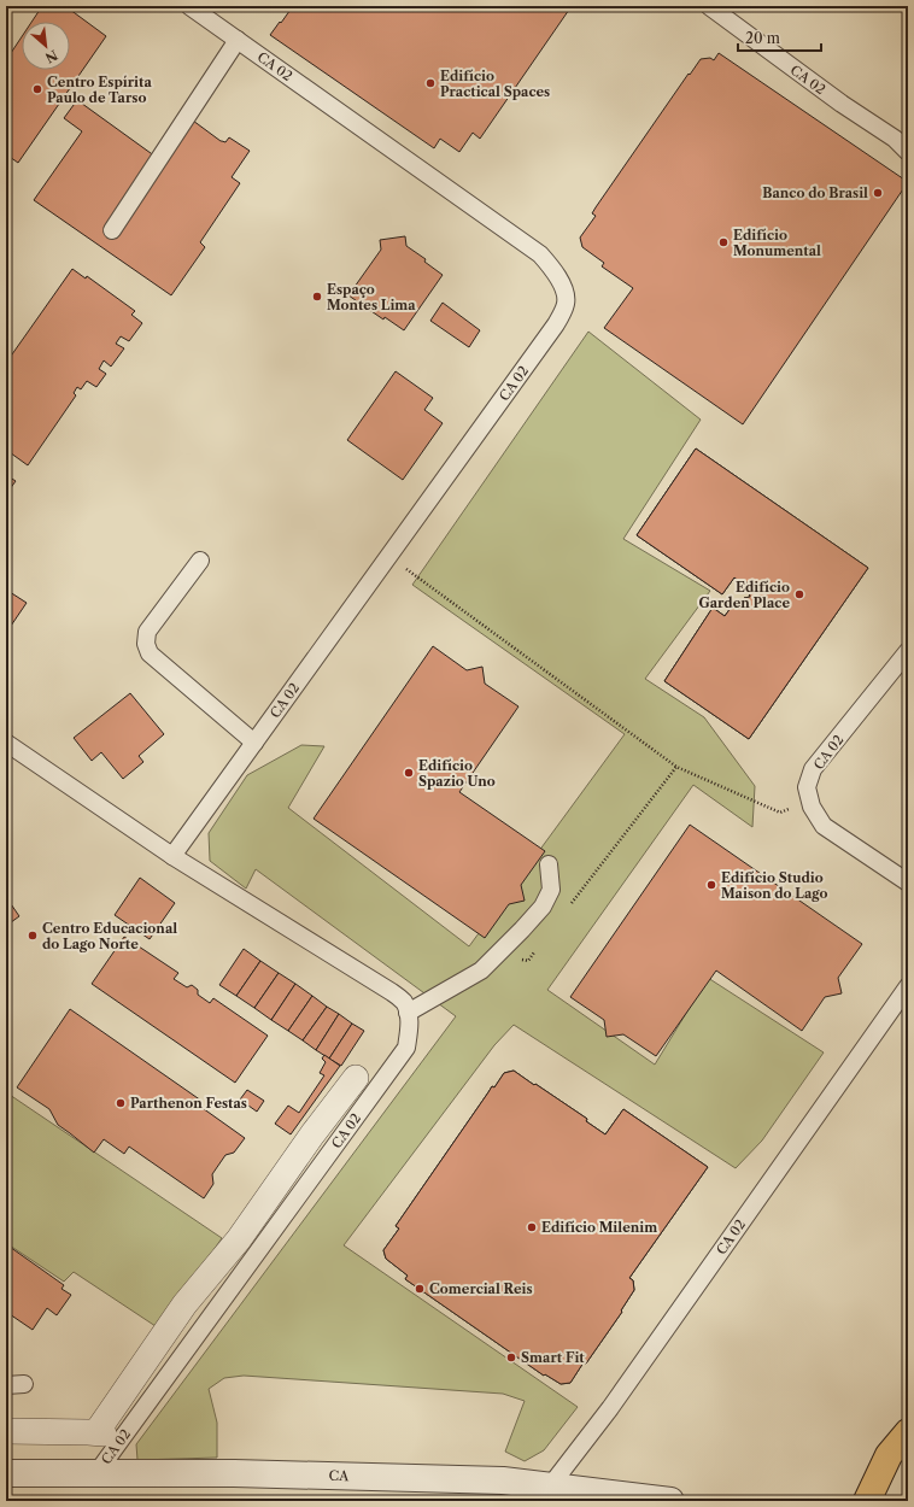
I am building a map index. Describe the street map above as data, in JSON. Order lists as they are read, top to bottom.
{
  "streets": {
    "street": ["CA"],
    "lane": ["CA 02"]
  },
  "crossings": [
    ["CA 02", "CA"]
  ],
  "places": [
    "Edifício Practical Spaces",
    "Centro Espírita Paulo de Tarso",
    "Banco do Brasil",
    "Edifício Monumental",
    "Espaço Montes Lima",
    "Edifício Garden Place",
    "Edifício Spazio Uno",
    "Edifício Studio Maison do Lago",
    "Centro Educacional do Lago Norte",
    "Parthenon Festas",
    "Edifício Milenim",
    "Comercial Reis",
    "Smart Fit"
  ],
  "scale_bar": "20 m",
  "north": "bottom right"
}
